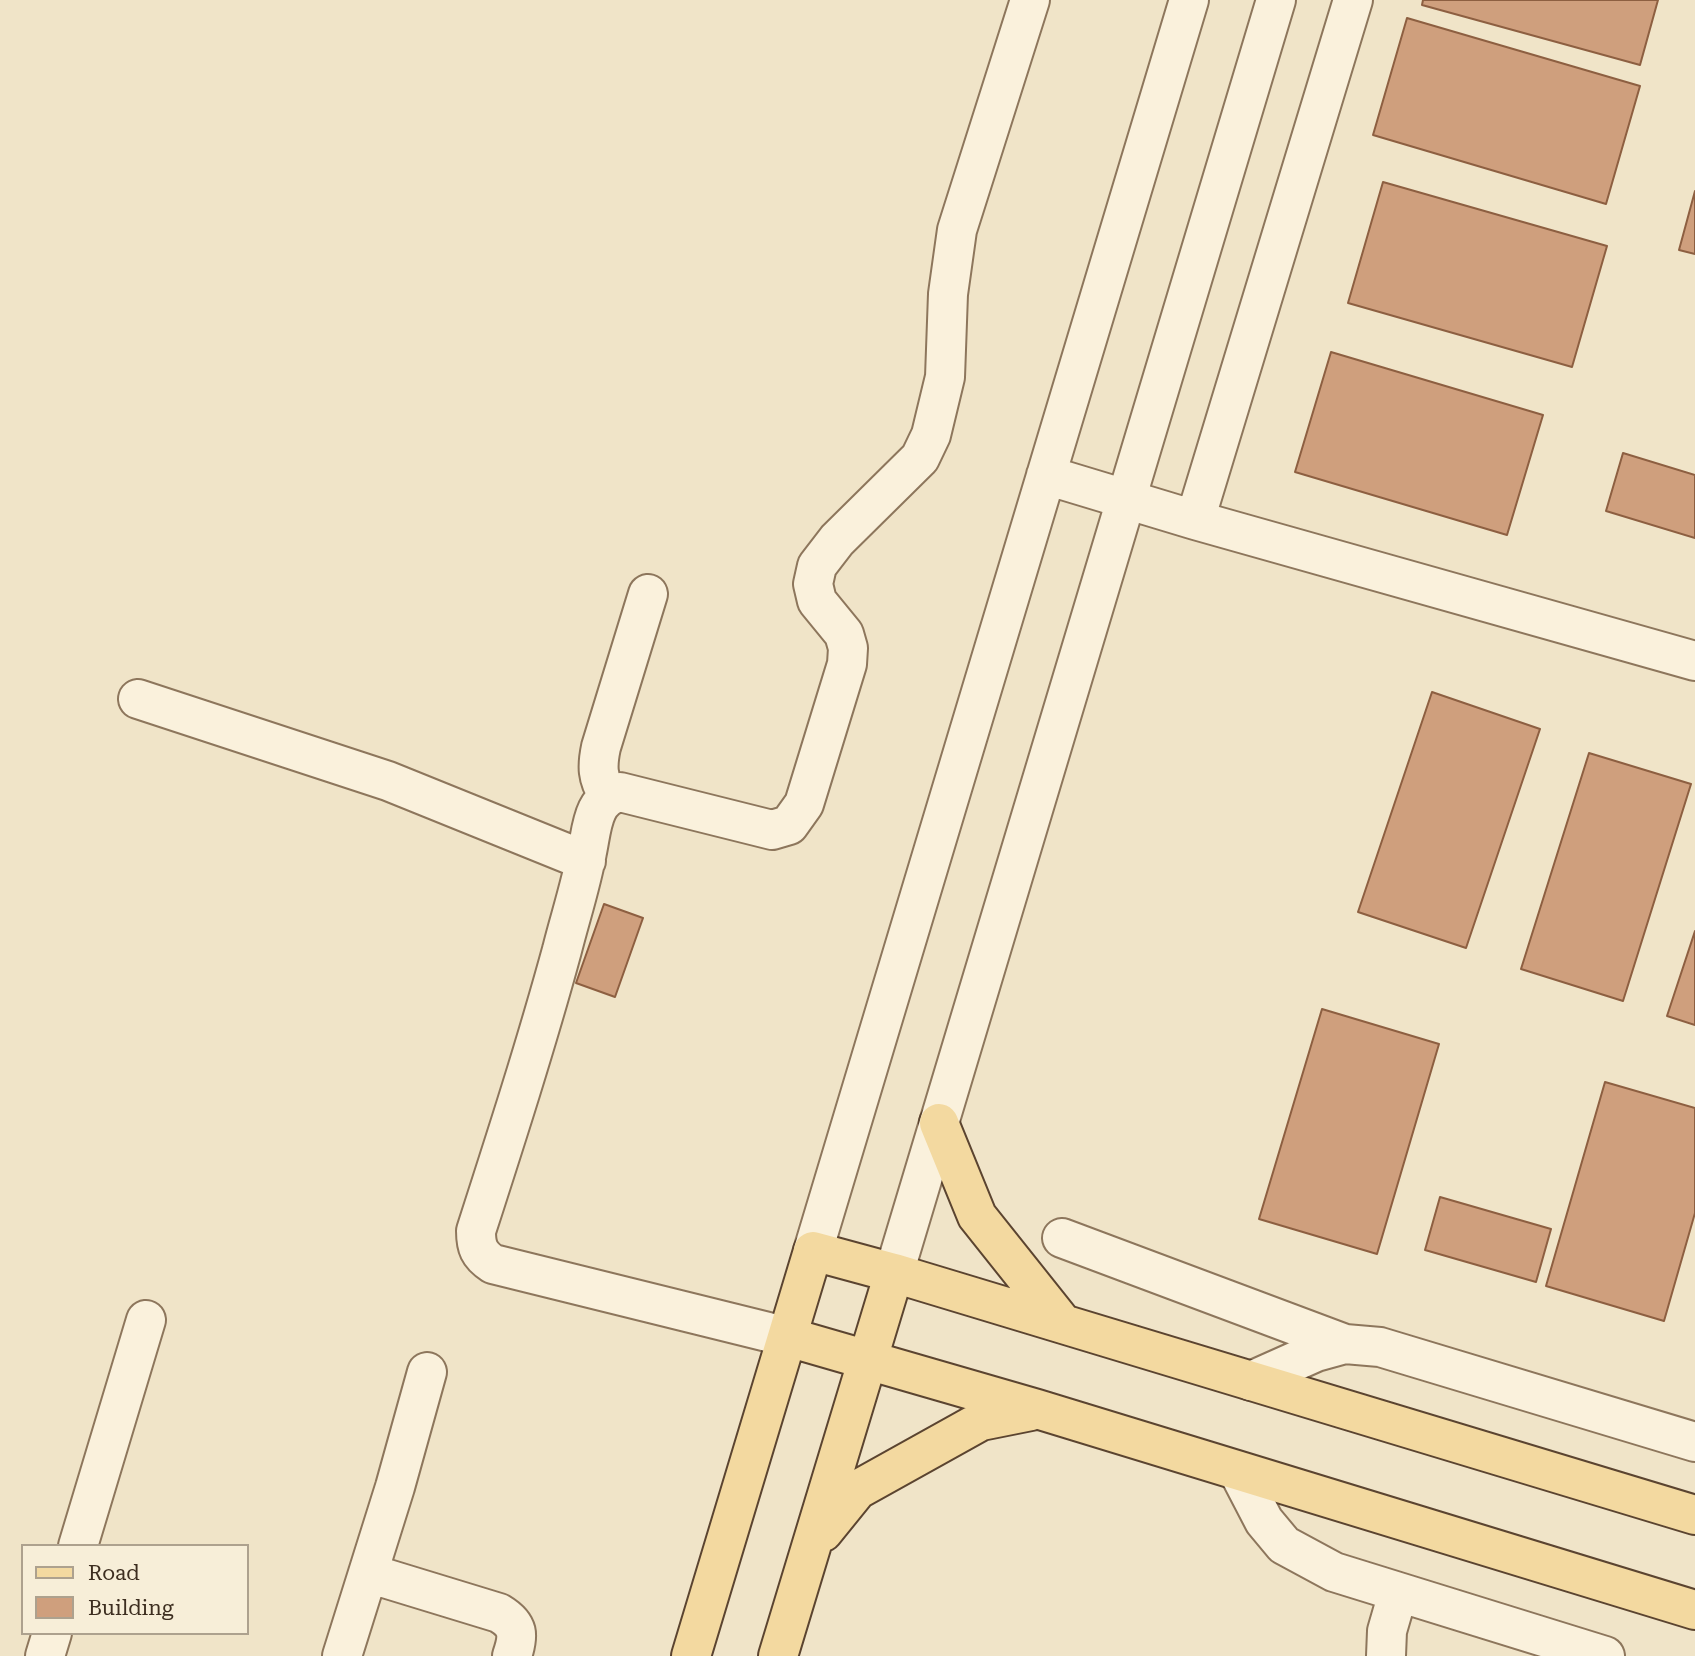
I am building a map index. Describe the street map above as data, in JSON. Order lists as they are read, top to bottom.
{
  "legend": ["Road", "Building"]
}
